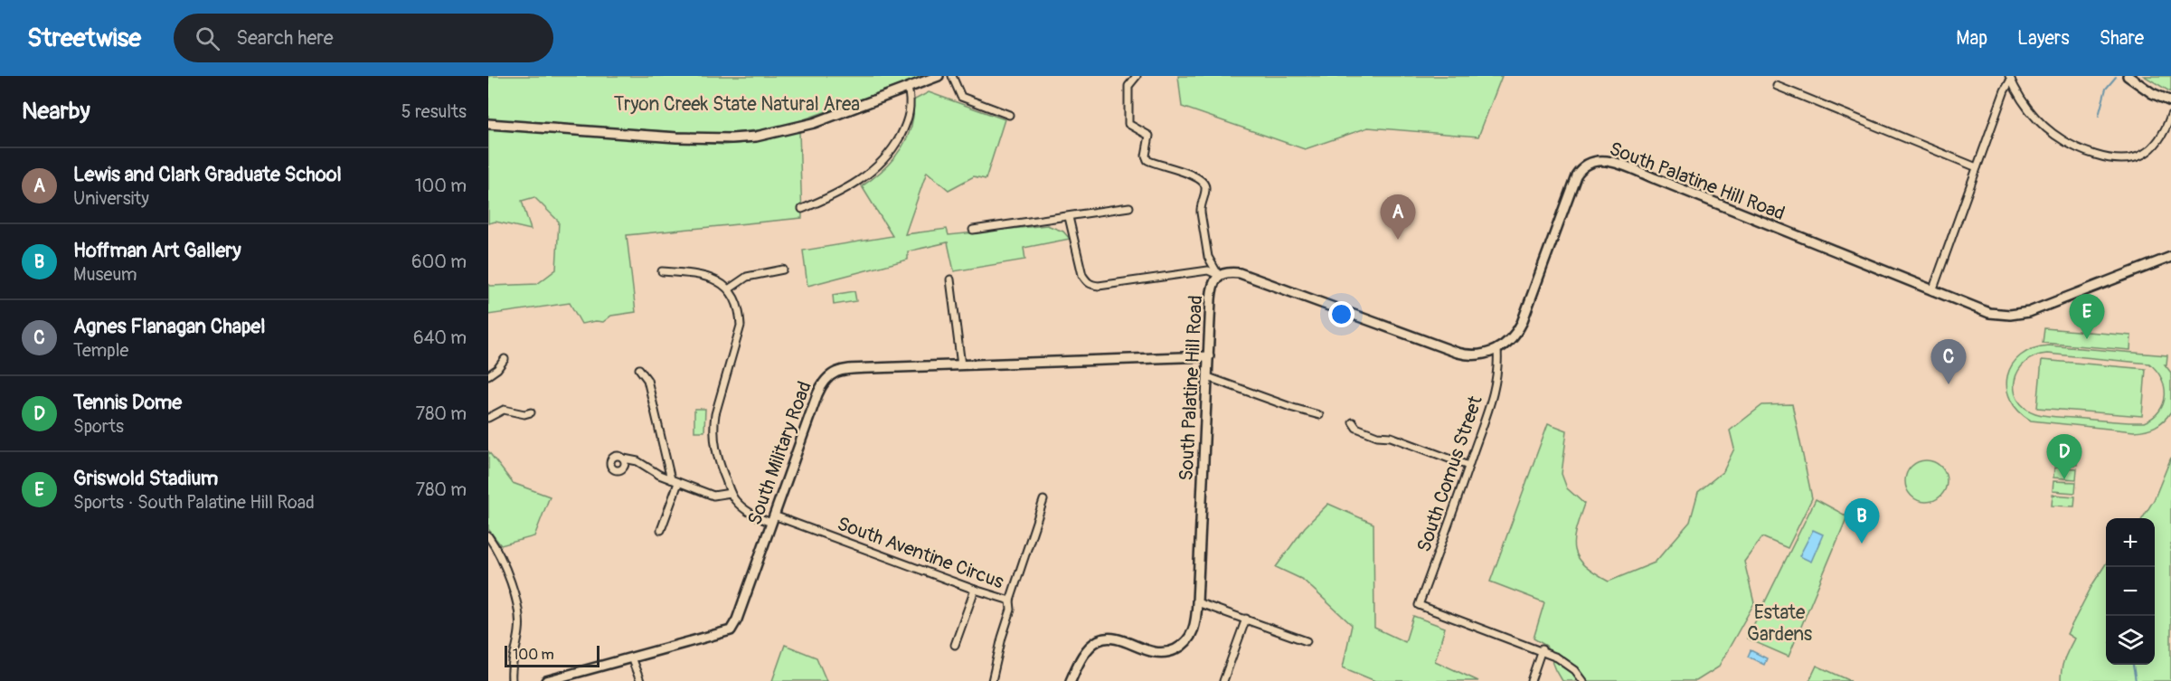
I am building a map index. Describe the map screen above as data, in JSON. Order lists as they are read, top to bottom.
{
  "streets": {
    "street": [
      "South Palatine Hill Road",
      "South Military Road",
      "South Comus Street",
      "South Aventine Circus"
    ]
  },
  "crossings": [
    ["South Palatine Hill Road", "South Military Road"],
    ["South Palatine Hill Road", "South Comus Street"],
    ["South Military Road", "South Aventine Circus"]
  ],
  "parks": ["Tryon Creek State Natural Area", "Estate Gardens"],
  "scale_bar": "100 m",
  "page": {
    "header": "Streetwise",
    "search": "Search here",
    "nav": ["Map", "Layers", "Share"],
    "heading": ["Nearby", "5 results"],
    "list": [
      {
        "mark": "A",
        "name": "Lewis and Clark Graduate School",
        "note": "University",
        "value": "100 m"
      },
      {
        "mark": "B",
        "name": "Hoffman Art Gallery",
        "note": "Museum",
        "value": "600 m"
      },
      {
        "mark": "C",
        "name": "Agnes Flanagan Chapel",
        "note": "Temple",
        "value": "640 m"
      },
      {
        "mark": "D",
        "name": "Tennis Dome",
        "note": "Sports",
        "value": "780 m"
      },
      {
        "mark": "E",
        "name": "Griswold Stadium",
        "note": "Sports · South Palatine Hill Road",
        "value": "780 m"
      }
    ],
    "pins": [
      "A",
      "E",
      "C",
      "D",
      "B"
    ],
    "map_buttons": ["+", "−"],
    "scale": "100 m"
  }
}
